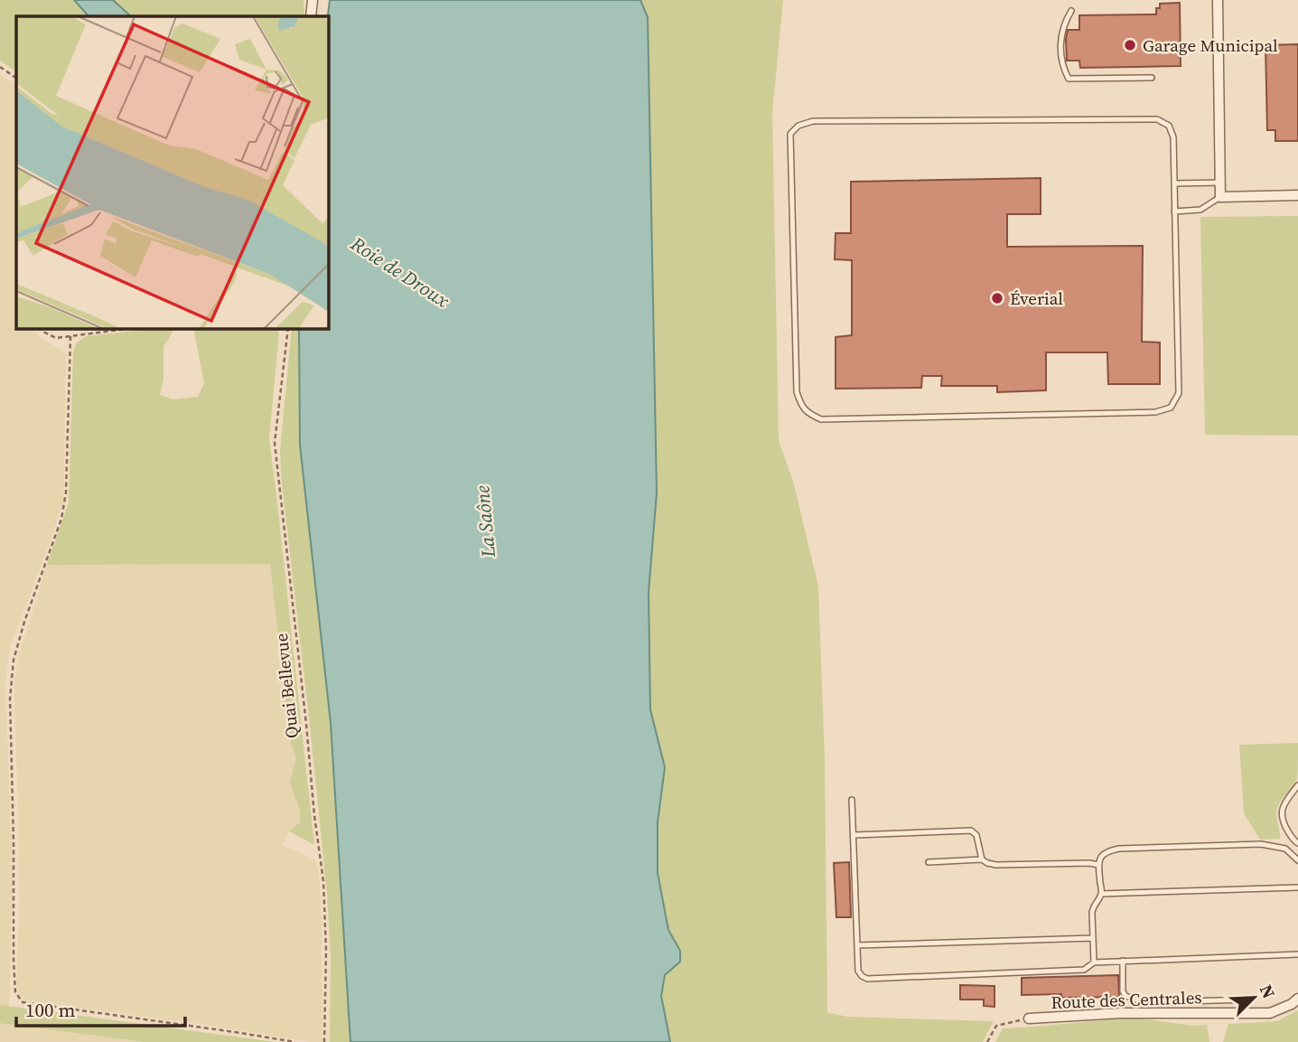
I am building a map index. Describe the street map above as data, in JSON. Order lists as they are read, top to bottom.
{
  "streets": {
    "street": ["Route des Centrales"],
    "path": ["Quai Bellevue"]
  },
  "water": ["Roie de Droux", "La Saône"],
  "places": ["Garage Municipal", "Éverial"],
  "scale_bar": "100 m",
  "north": "top right"
}
